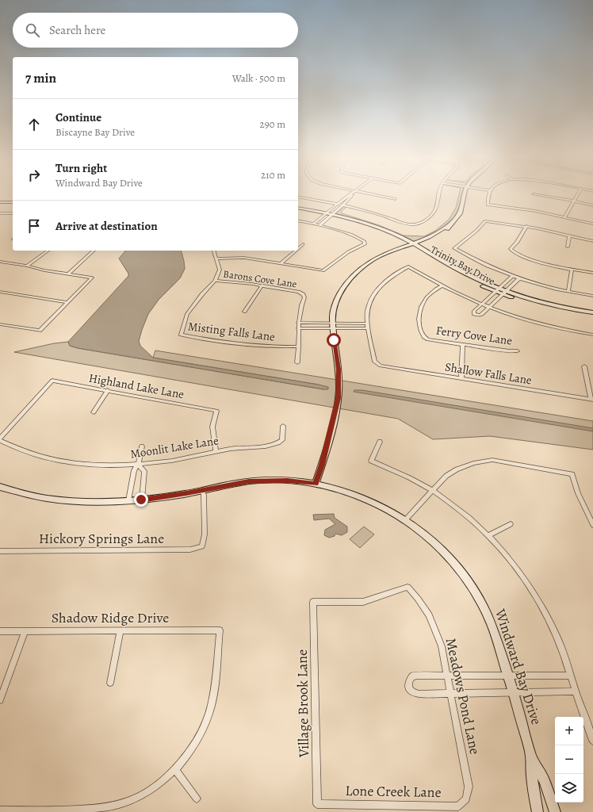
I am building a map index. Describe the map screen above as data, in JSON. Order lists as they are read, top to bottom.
{
  "streets": {
    "street": [
      "Trinity Bay Drive",
      "Barons Cove Lane",
      "Misting Falls Lane",
      "Ferry Cove Lane",
      "Shallow Falls Lane",
      "Highland Lake Lane",
      "Moonlit Lake Lane",
      "Hickory Springs Lane",
      "Shadow Ridge Drive",
      "Windward Bay Drive",
      "Meadows Pond Lane",
      "Village Brook Lane",
      "Lone Creek Lane"
    ]
  },
  "crossings": [
    ["Barons Cove Lane", "Misting Falls Lane"],
    ["Highland Lake Lane", "Moonlit Lake Lane"],
    ["Hickory Springs Lane", "Windward Bay Drive"],
    ["Meadows Pond Lane", "Village Brook Lane"],
    ["Meadows Pond Lane", "Lone Creek Lane"],
    ["Village Brook Lane", "Lone Creek Lane"]
  ],
  "page": {
    "search": "Search here",
    "heading": ["7 min", "Walk · 500 m"],
    "list": [
      ["Continue", "Biscayne Bay Drive", "290 m"],
      ["Turn right", "Windward Bay Drive", "210 m"],
      "Arrive at destination"
    ],
    "map_buttons": ["+", "−"]
  }
}
